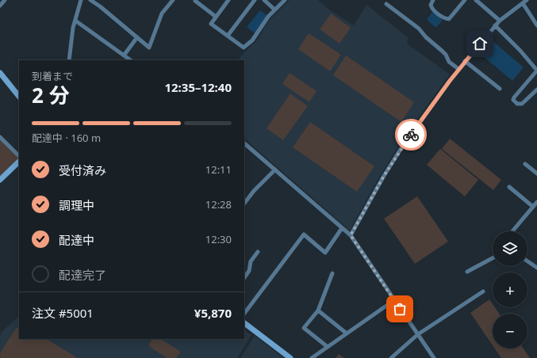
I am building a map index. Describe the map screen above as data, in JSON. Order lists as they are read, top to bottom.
{
  "page": {
    "heading": ["2 分", "到着まで", "12:35–12:40"],
    "panel": ["注文 #5001", "¥5,870"],
    "bar": "配達中 · 160 m",
    "list": [
      ["受付済み", "12:11"],
      ["調理中", "12:28"],
      ["配達中", "12:30"],
      "配達完了"
    ],
    "map_buttons": ["+", "−"]
  }
}
